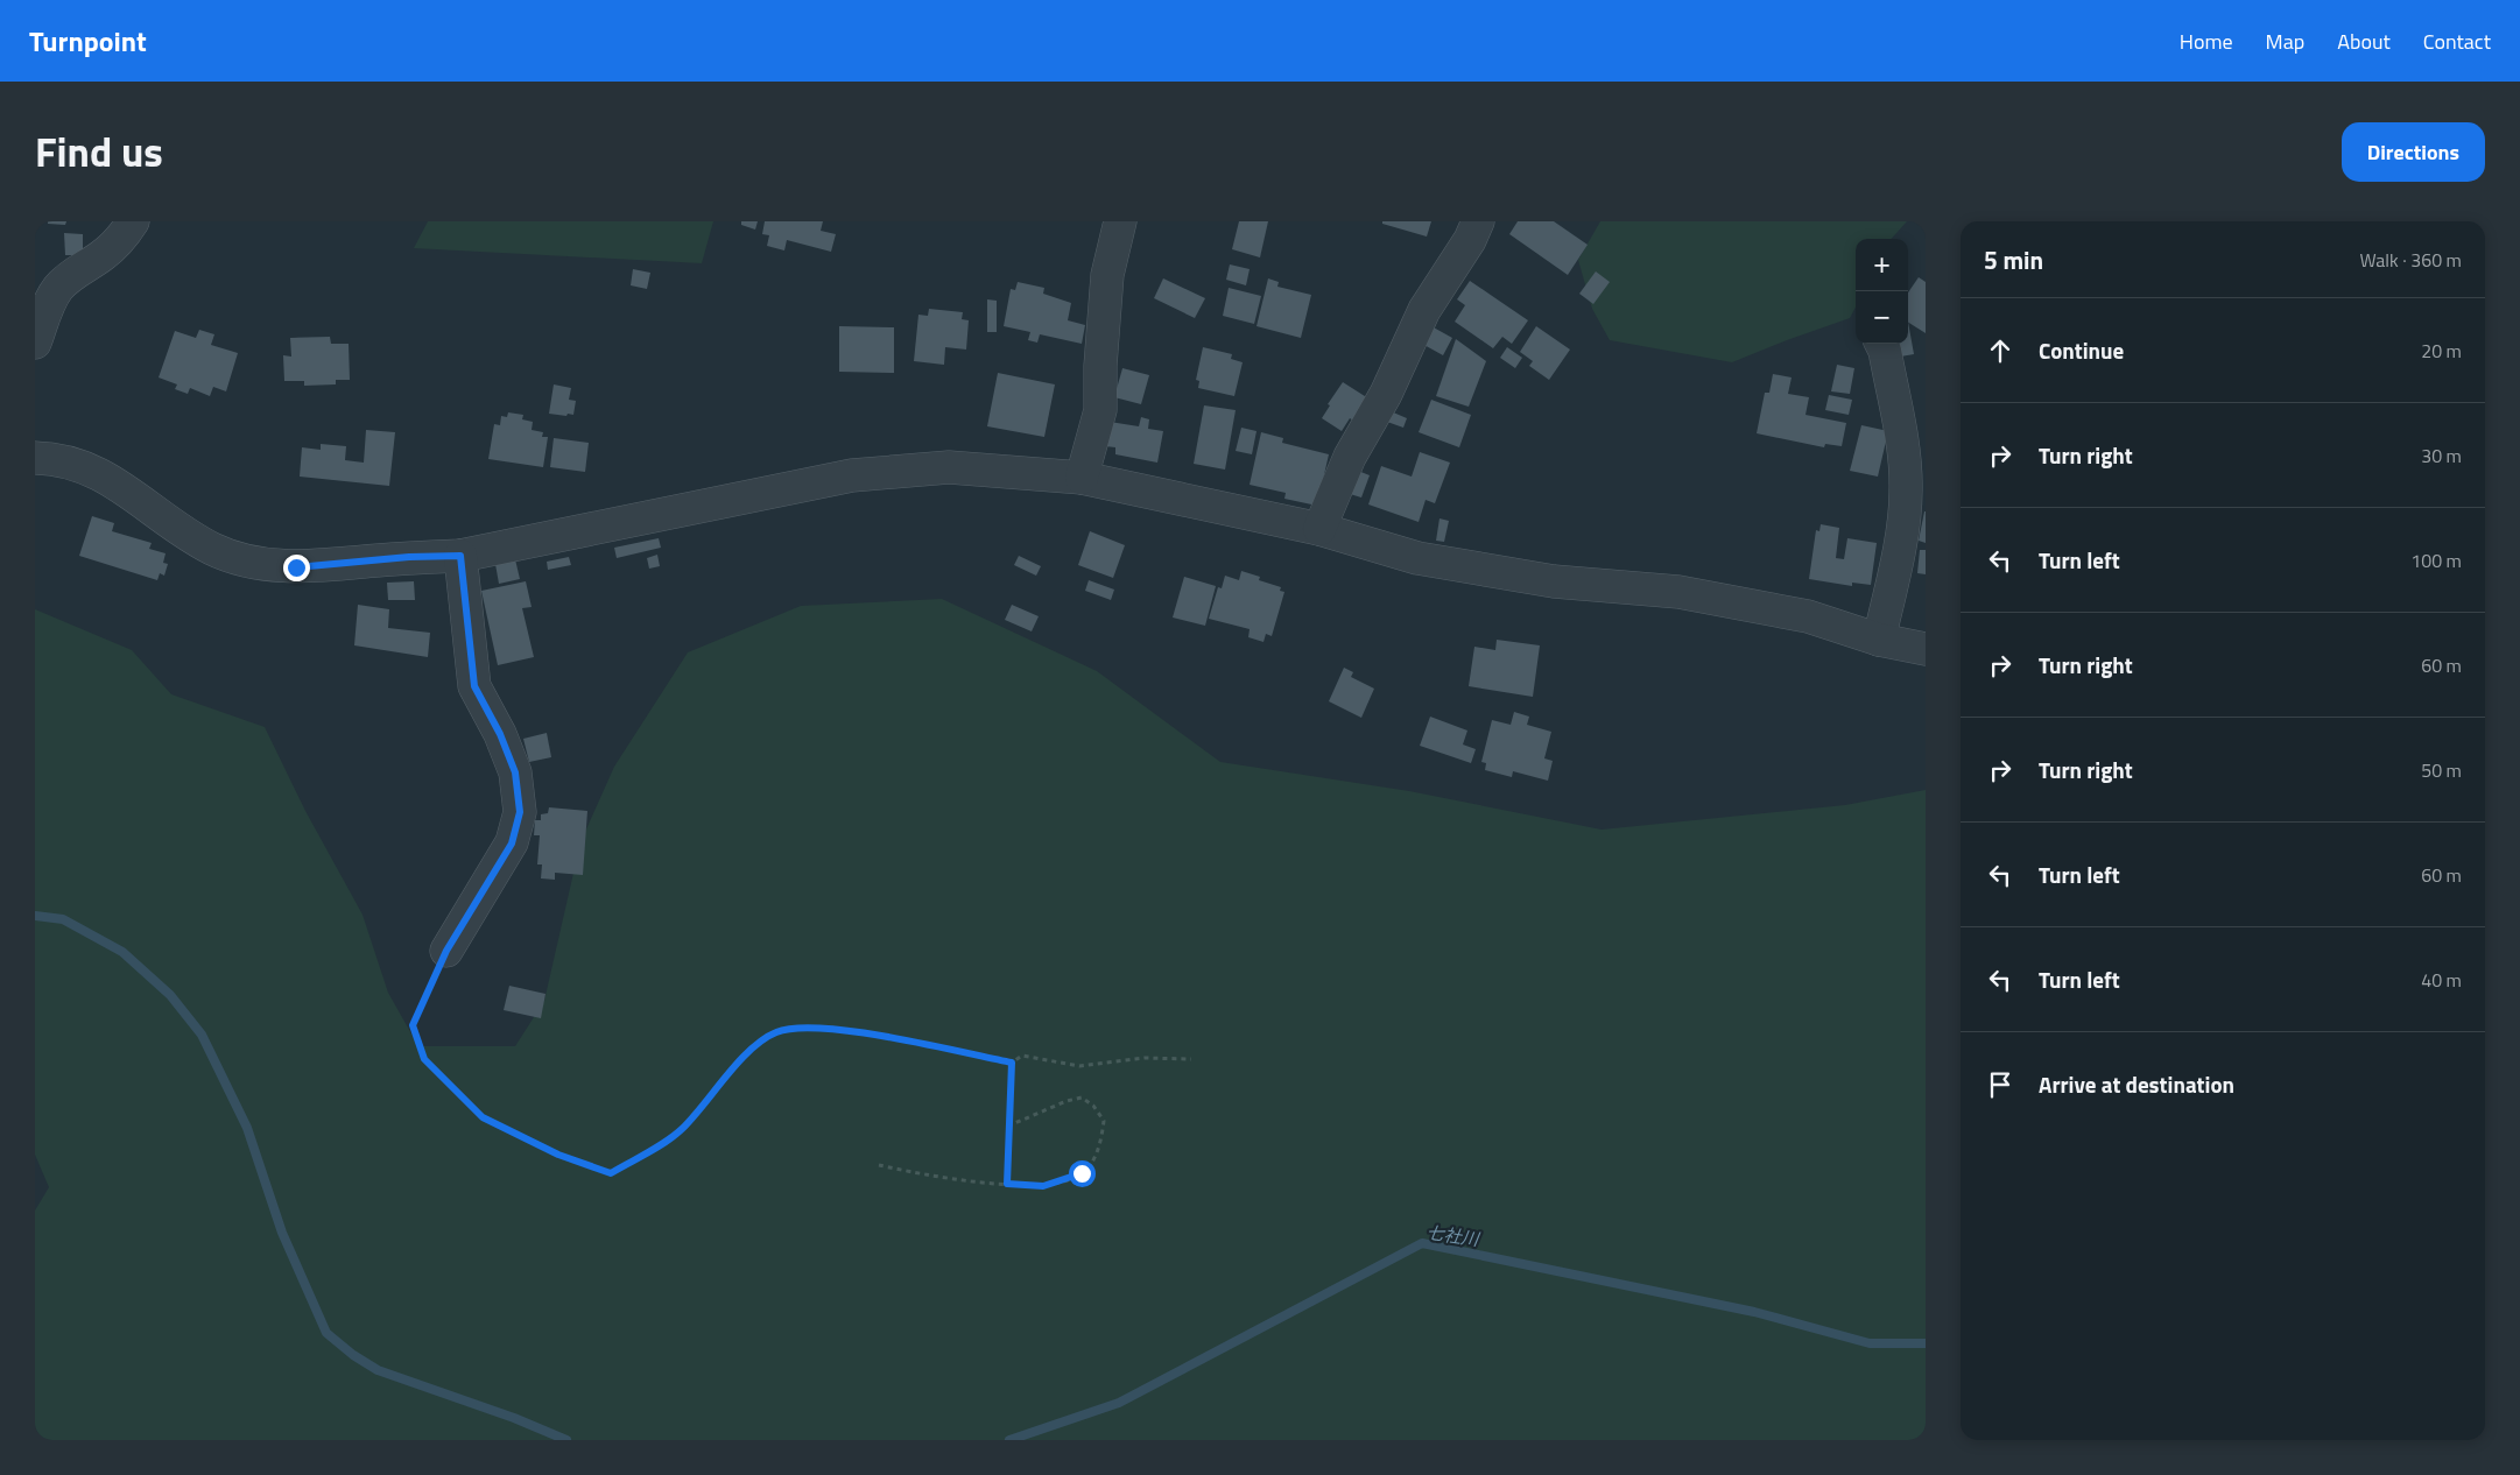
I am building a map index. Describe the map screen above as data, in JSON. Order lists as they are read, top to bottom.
{
  "water": ["七社川"],
  "page": {
    "header": "Turnpoint",
    "nav": [
      "Home",
      "Map",
      "About",
      "Contact"
    ],
    "title": "Find us",
    "buttons": "Directions",
    "heading": ["5 min", "Walk · 360 m"],
    "map_buttons": ["+", "−"],
    "list": [
      ["Continue", "20 m"],
      ["Turn right", "30 m"],
      ["Turn left", "100 m"],
      ["Turn right", "60 m"],
      ["Turn right", "50 m"],
      ["Turn left", "60 m"],
      ["Turn left", "40 m"],
      "Arrive at destination"
    ]
  }
}
